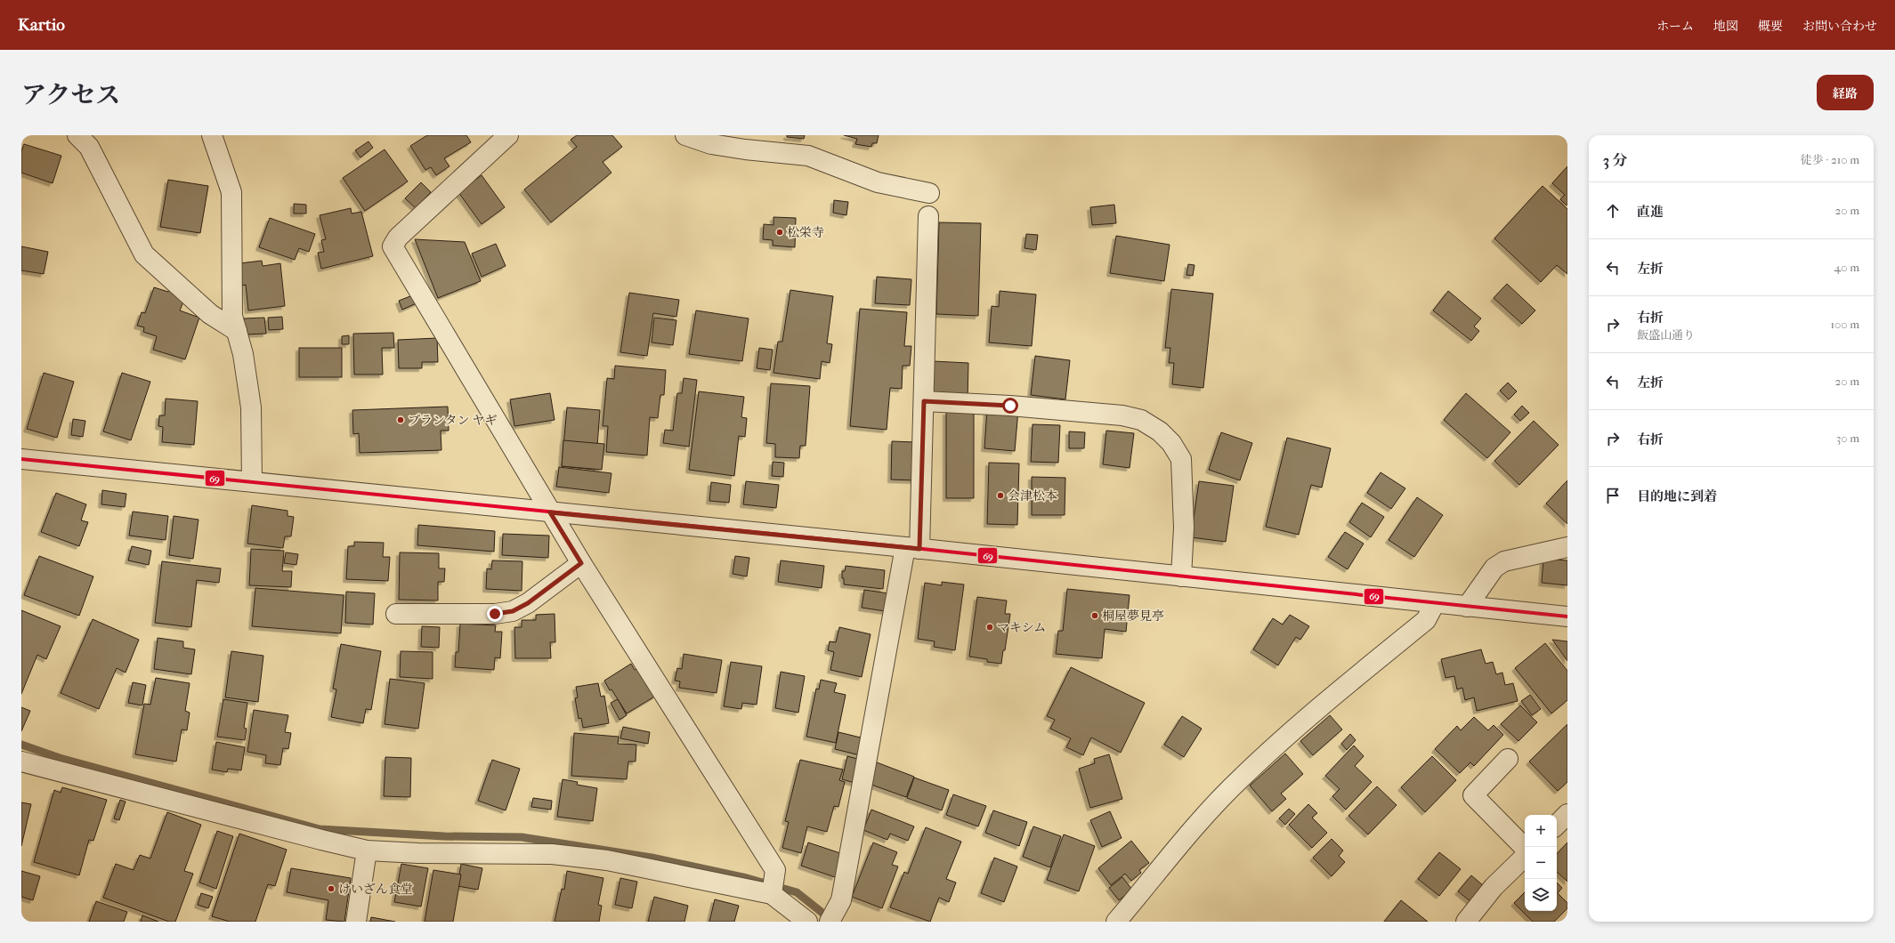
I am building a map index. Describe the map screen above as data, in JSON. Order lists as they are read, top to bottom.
{
  "places": [
    "松栄寺",
    "プランタン ヤギ",
    "会津松本",
    "桐屋夢見亭",
    "マキシム",
    "けいざん食堂"
  ],
  "lines": ["transit line 69"],
  "page": {
    "header": "Kartio",
    "nav": [
      "ホーム",
      "地図",
      "概要",
      "お問い合わせ"
    ],
    "title": "アクセス",
    "buttons": "経路",
    "heading": ["3 分", "徒歩 · 210 m"],
    "list": [
      ["直進", "20 m"],
      ["左折", "40 m"],
      ["右折", "飯盛山通り", "100 m"],
      ["左折", "20 m"],
      ["右折", "30 m"],
      "目的地に到着"
    ],
    "map_buttons": ["+", "−"]
  }
}
